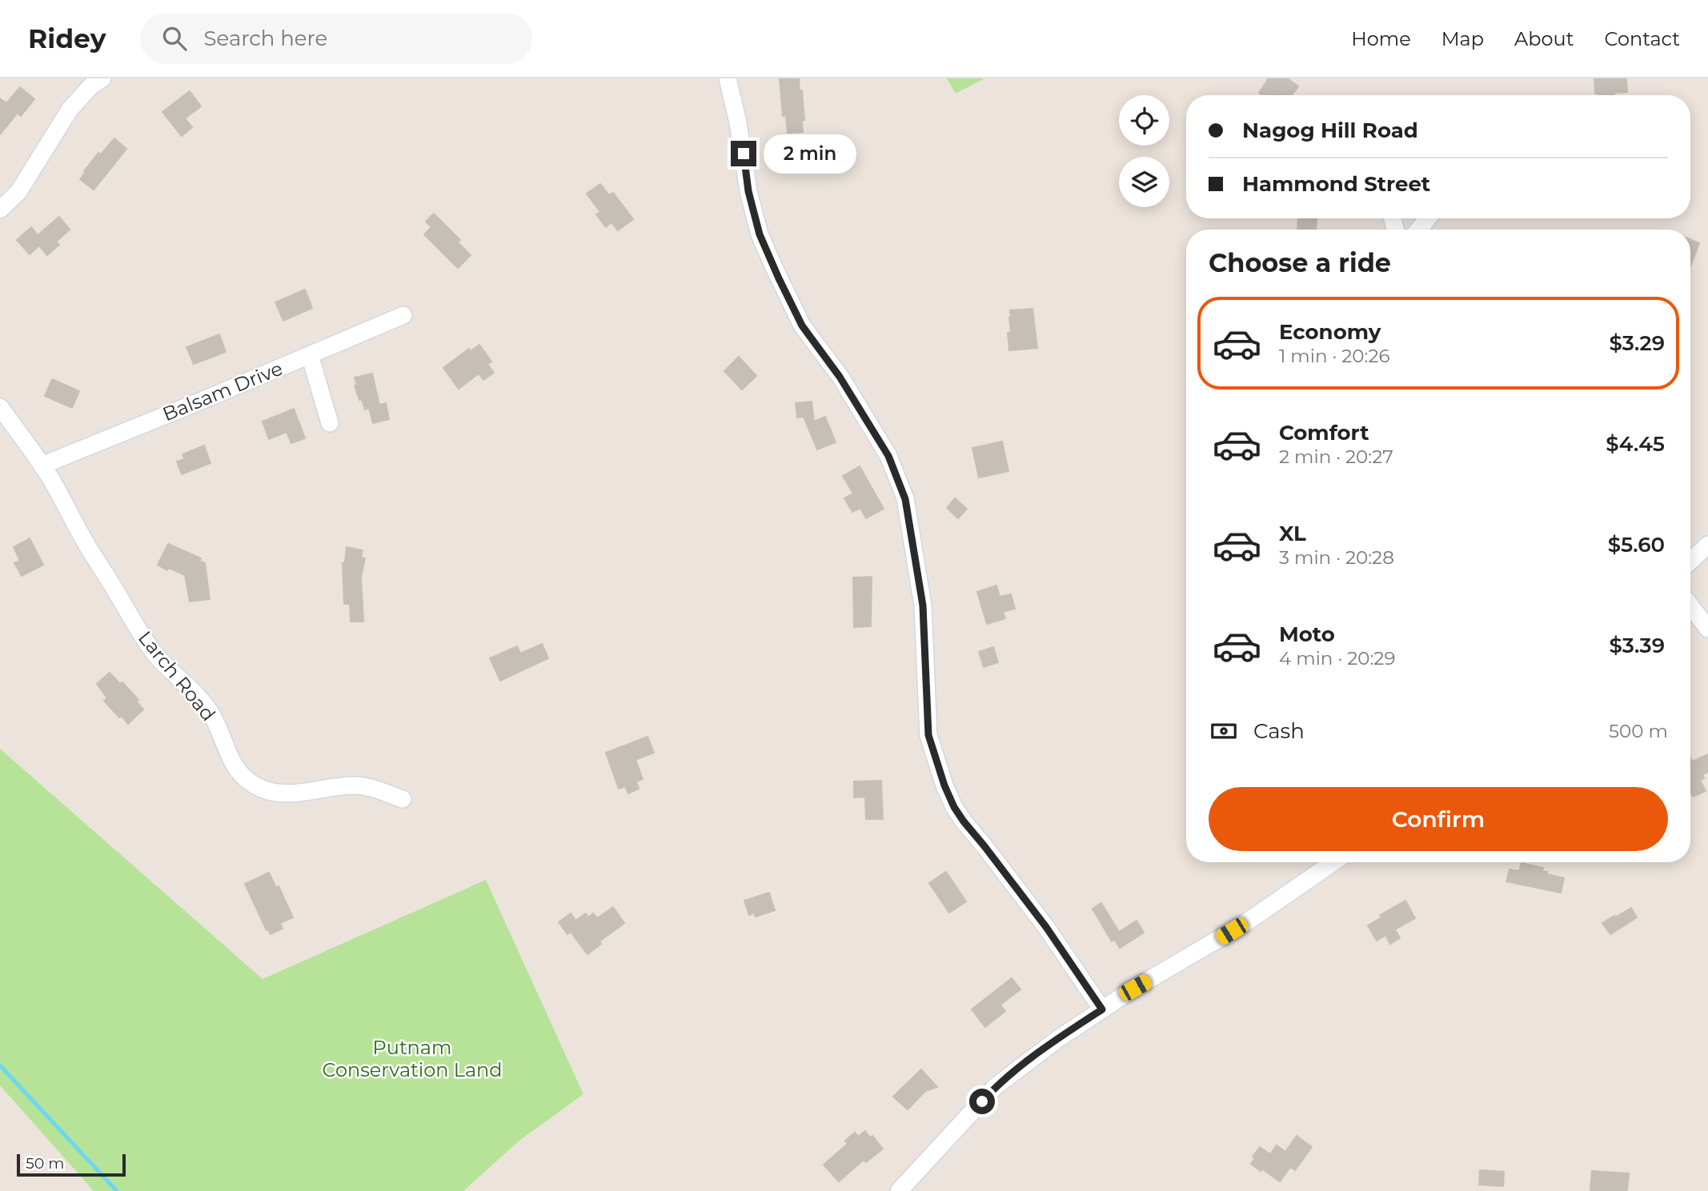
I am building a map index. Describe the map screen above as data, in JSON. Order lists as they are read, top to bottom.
{
  "streets": {
    "street": ["Balsam Drive", "Larch Road"]
  },
  "crossings": [
    ["Balsam Drive", "Larch Road"]
  ],
  "parks": ["Putnam Conservation Land"],
  "scale_bar": "50 m",
  "page": {
    "header": "Ridey",
    "search": "Search here",
    "nav": [
      "Home",
      "Map",
      "About",
      "Contact"
    ],
    "banner": ["Nagog Hill Road", "Hammond Street"],
    "bubble": "2 min",
    "heading": "Choose a ride",
    "list": [
      {
        "name": "Economy",
        "note": "1 min · 20:26",
        "value": "$3.29"
      },
      {
        "name": "Comfort",
        "note": "2 min · 20:27",
        "value": "$4.45"
      },
      {
        "name": "XL",
        "note": "3 min · 20:28",
        "value": "$5.60"
      },
      {
        "name": "Moto",
        "note": "4 min · 20:29",
        "value": "$3.39"
      }
    ],
    "pay": ["Cash", "500 m"],
    "buttons": "Confirm",
    "scale": "50 m"
  }
}
